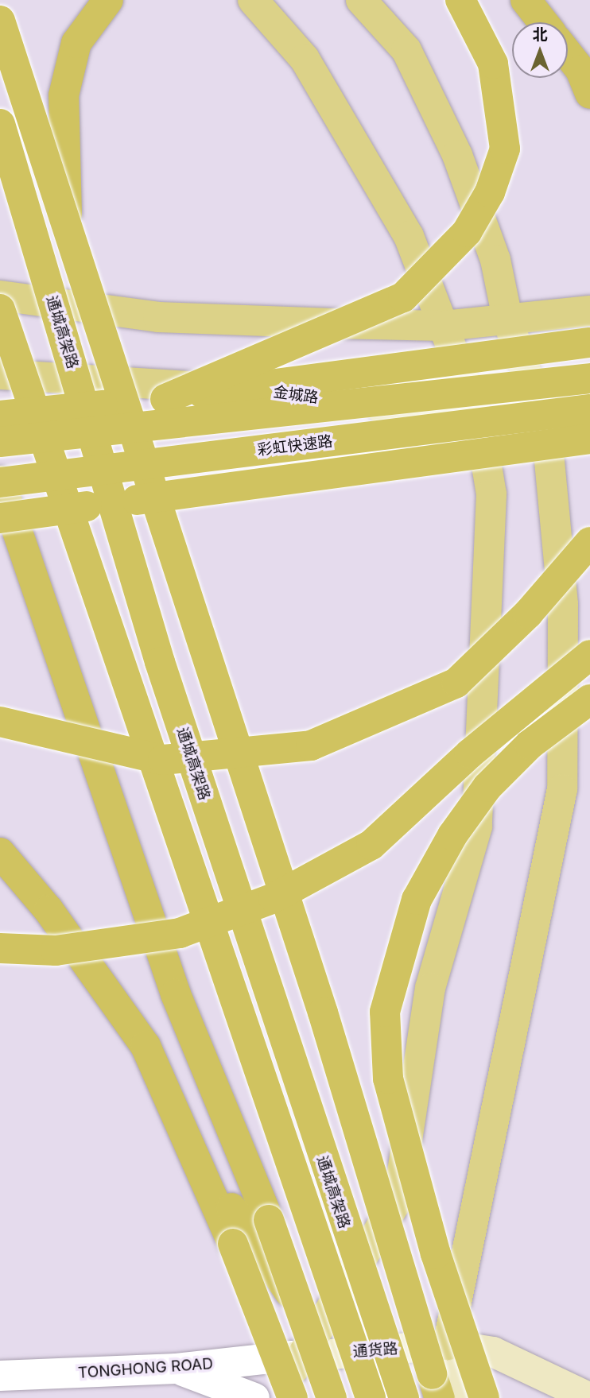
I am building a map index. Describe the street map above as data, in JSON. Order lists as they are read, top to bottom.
{
  "streets": {
    "highway": ["通城高架路", "彩虹快速路"],
    "main road": ["金城路", "通货路"],
    "street": ["TONGHONG ROAD"]
  },
  "crossings": [
    ["通货路", "TONGHONG ROAD"]
  ],
  "north": "top"
}
